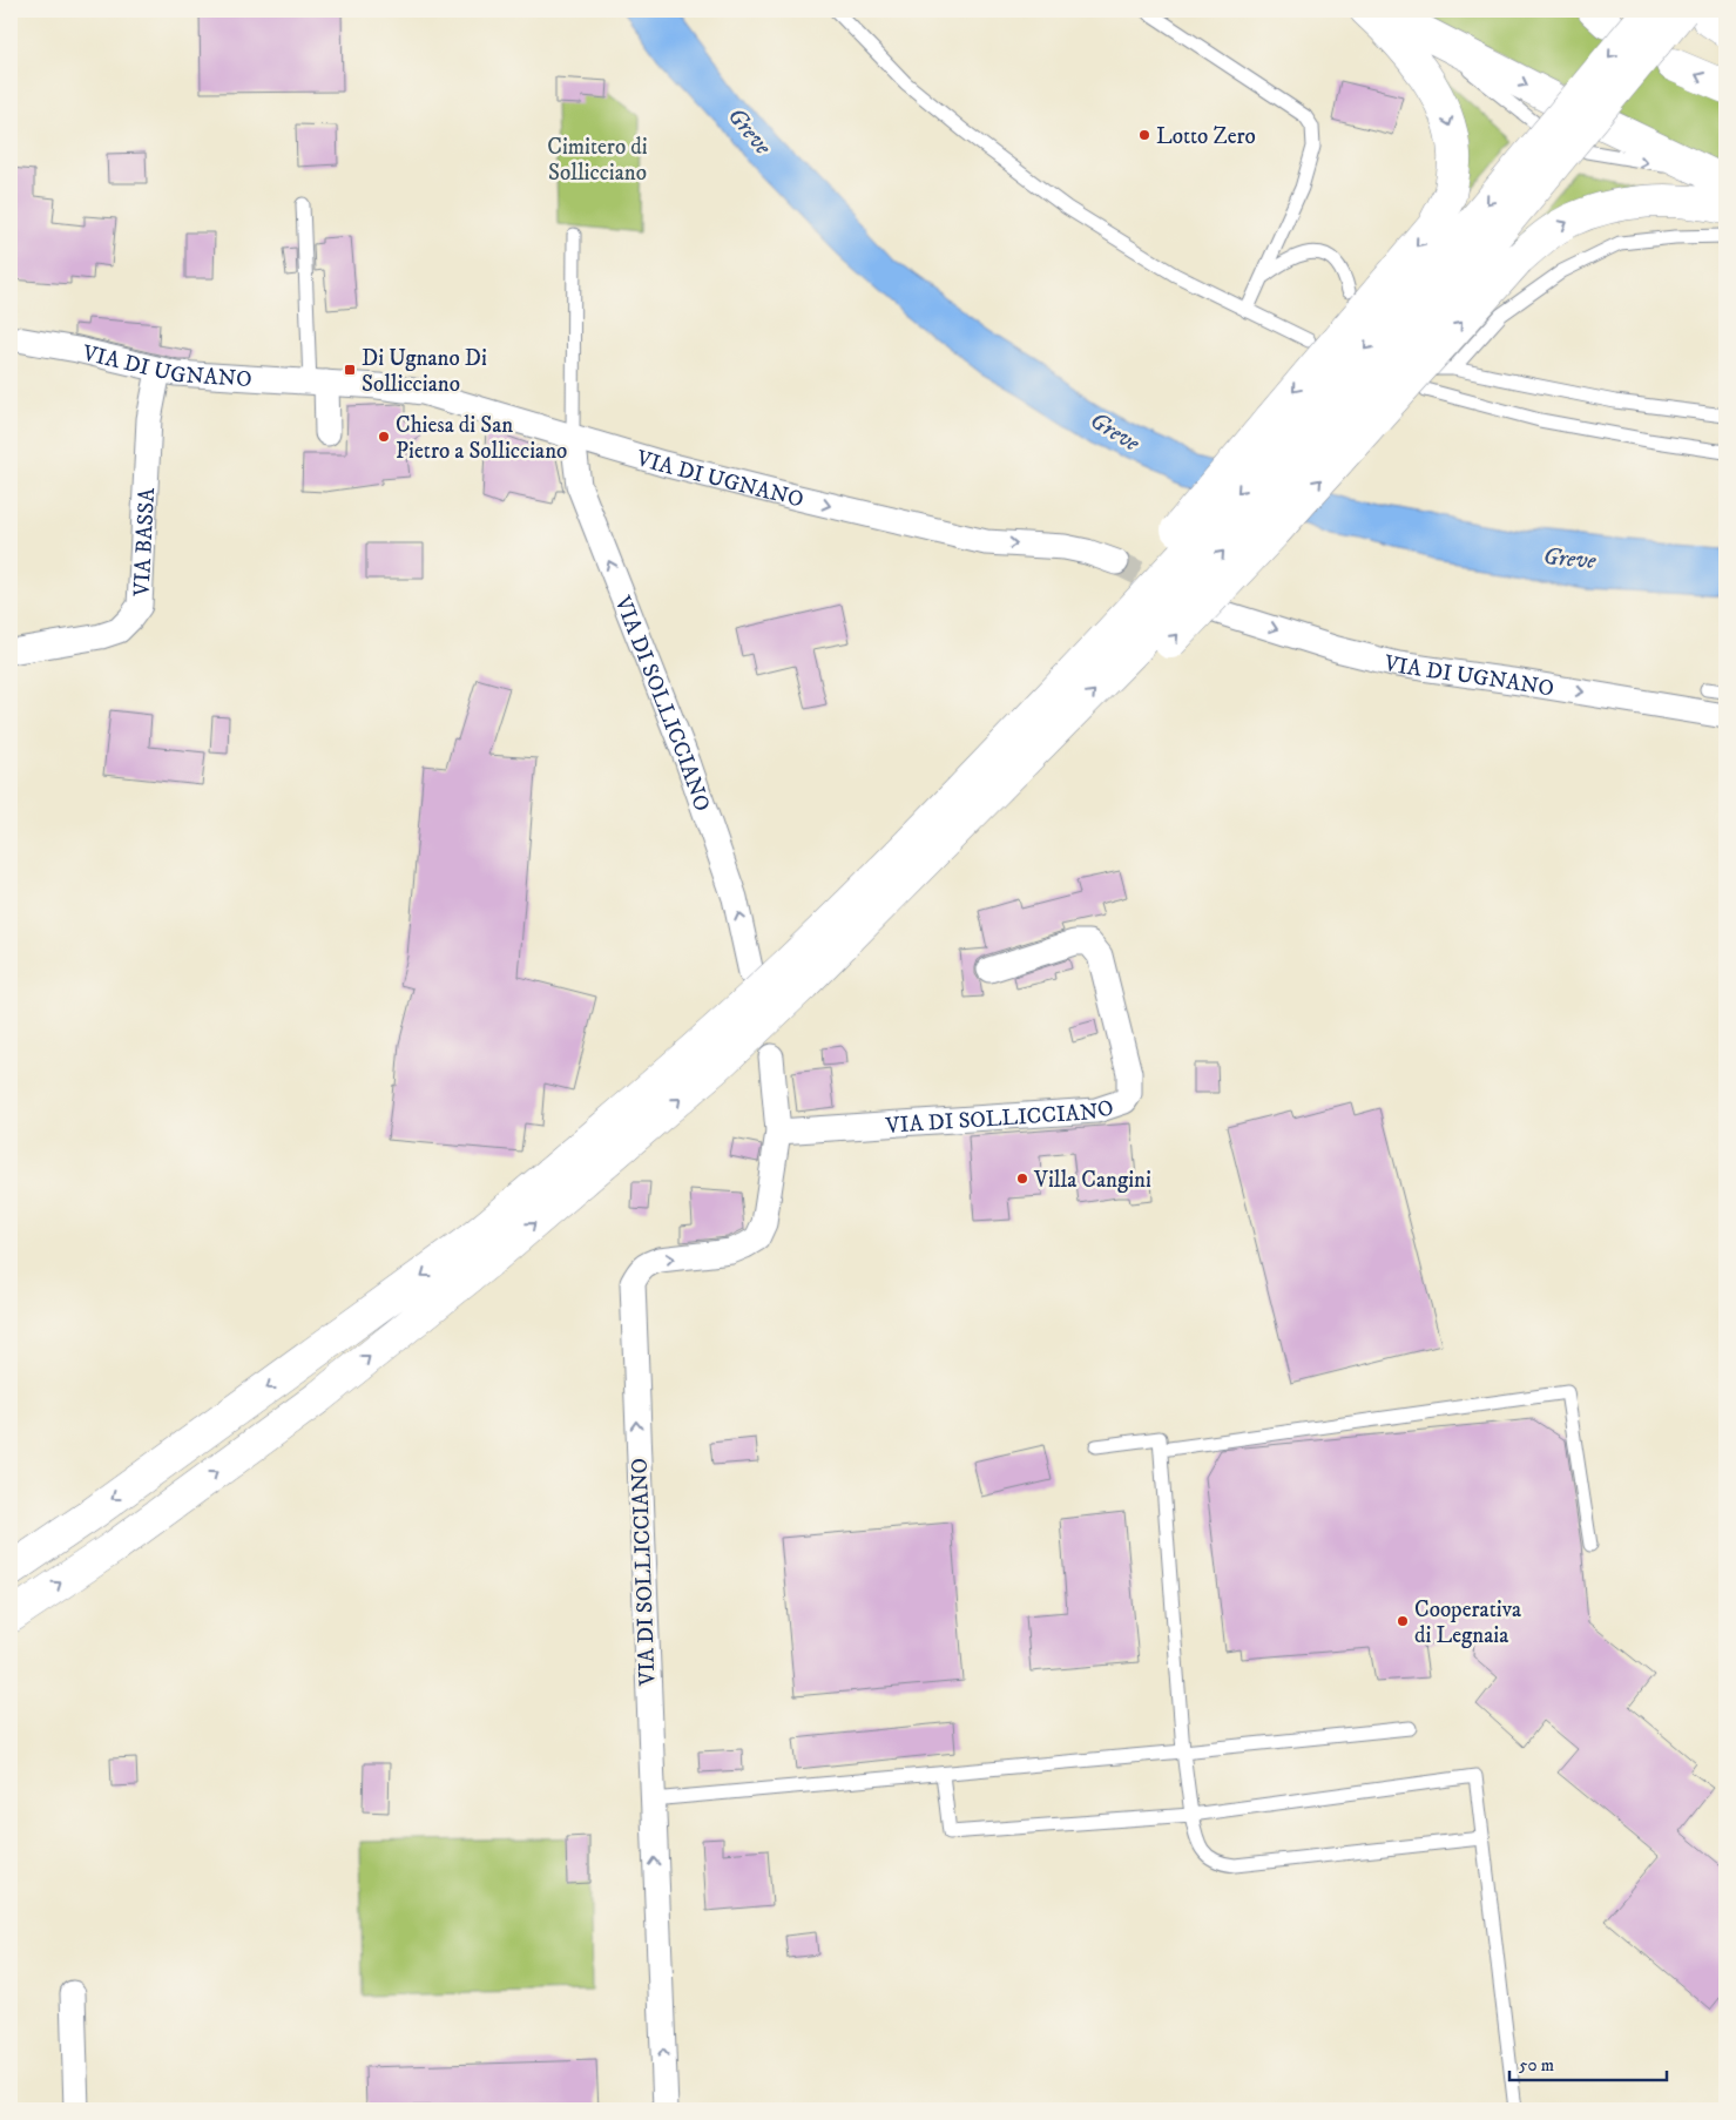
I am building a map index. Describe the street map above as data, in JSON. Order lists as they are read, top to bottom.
{
  "streets": {
    "street": ["VIA DI UGNANO", "VIA BASSA", "VIA DI SOLLICCIANO"]
  },
  "crossings": [
    ["VIA DI UGNANO", "VIA BASSA"],
    ["VIA DI UGNANO", "VIA DI SOLLICCIANO"]
  ],
  "one_way": ["VIA DI UGNANO", "VIA DI SOLLICCIANO"],
  "water": ["Greve"],
  "parks": ["Cimitero di Sollicciano"],
  "places": {
    "other": [
      "Lotto Zero",
      "Chiesa di San Pietro a Sollicciano",
      "Villa Cangini",
      "Cooperativa di Legnaia"
    ],
    "transit": ["Di Ugnano Di Sollicciano"]
  },
  "scale_bar": "50 m"
}
